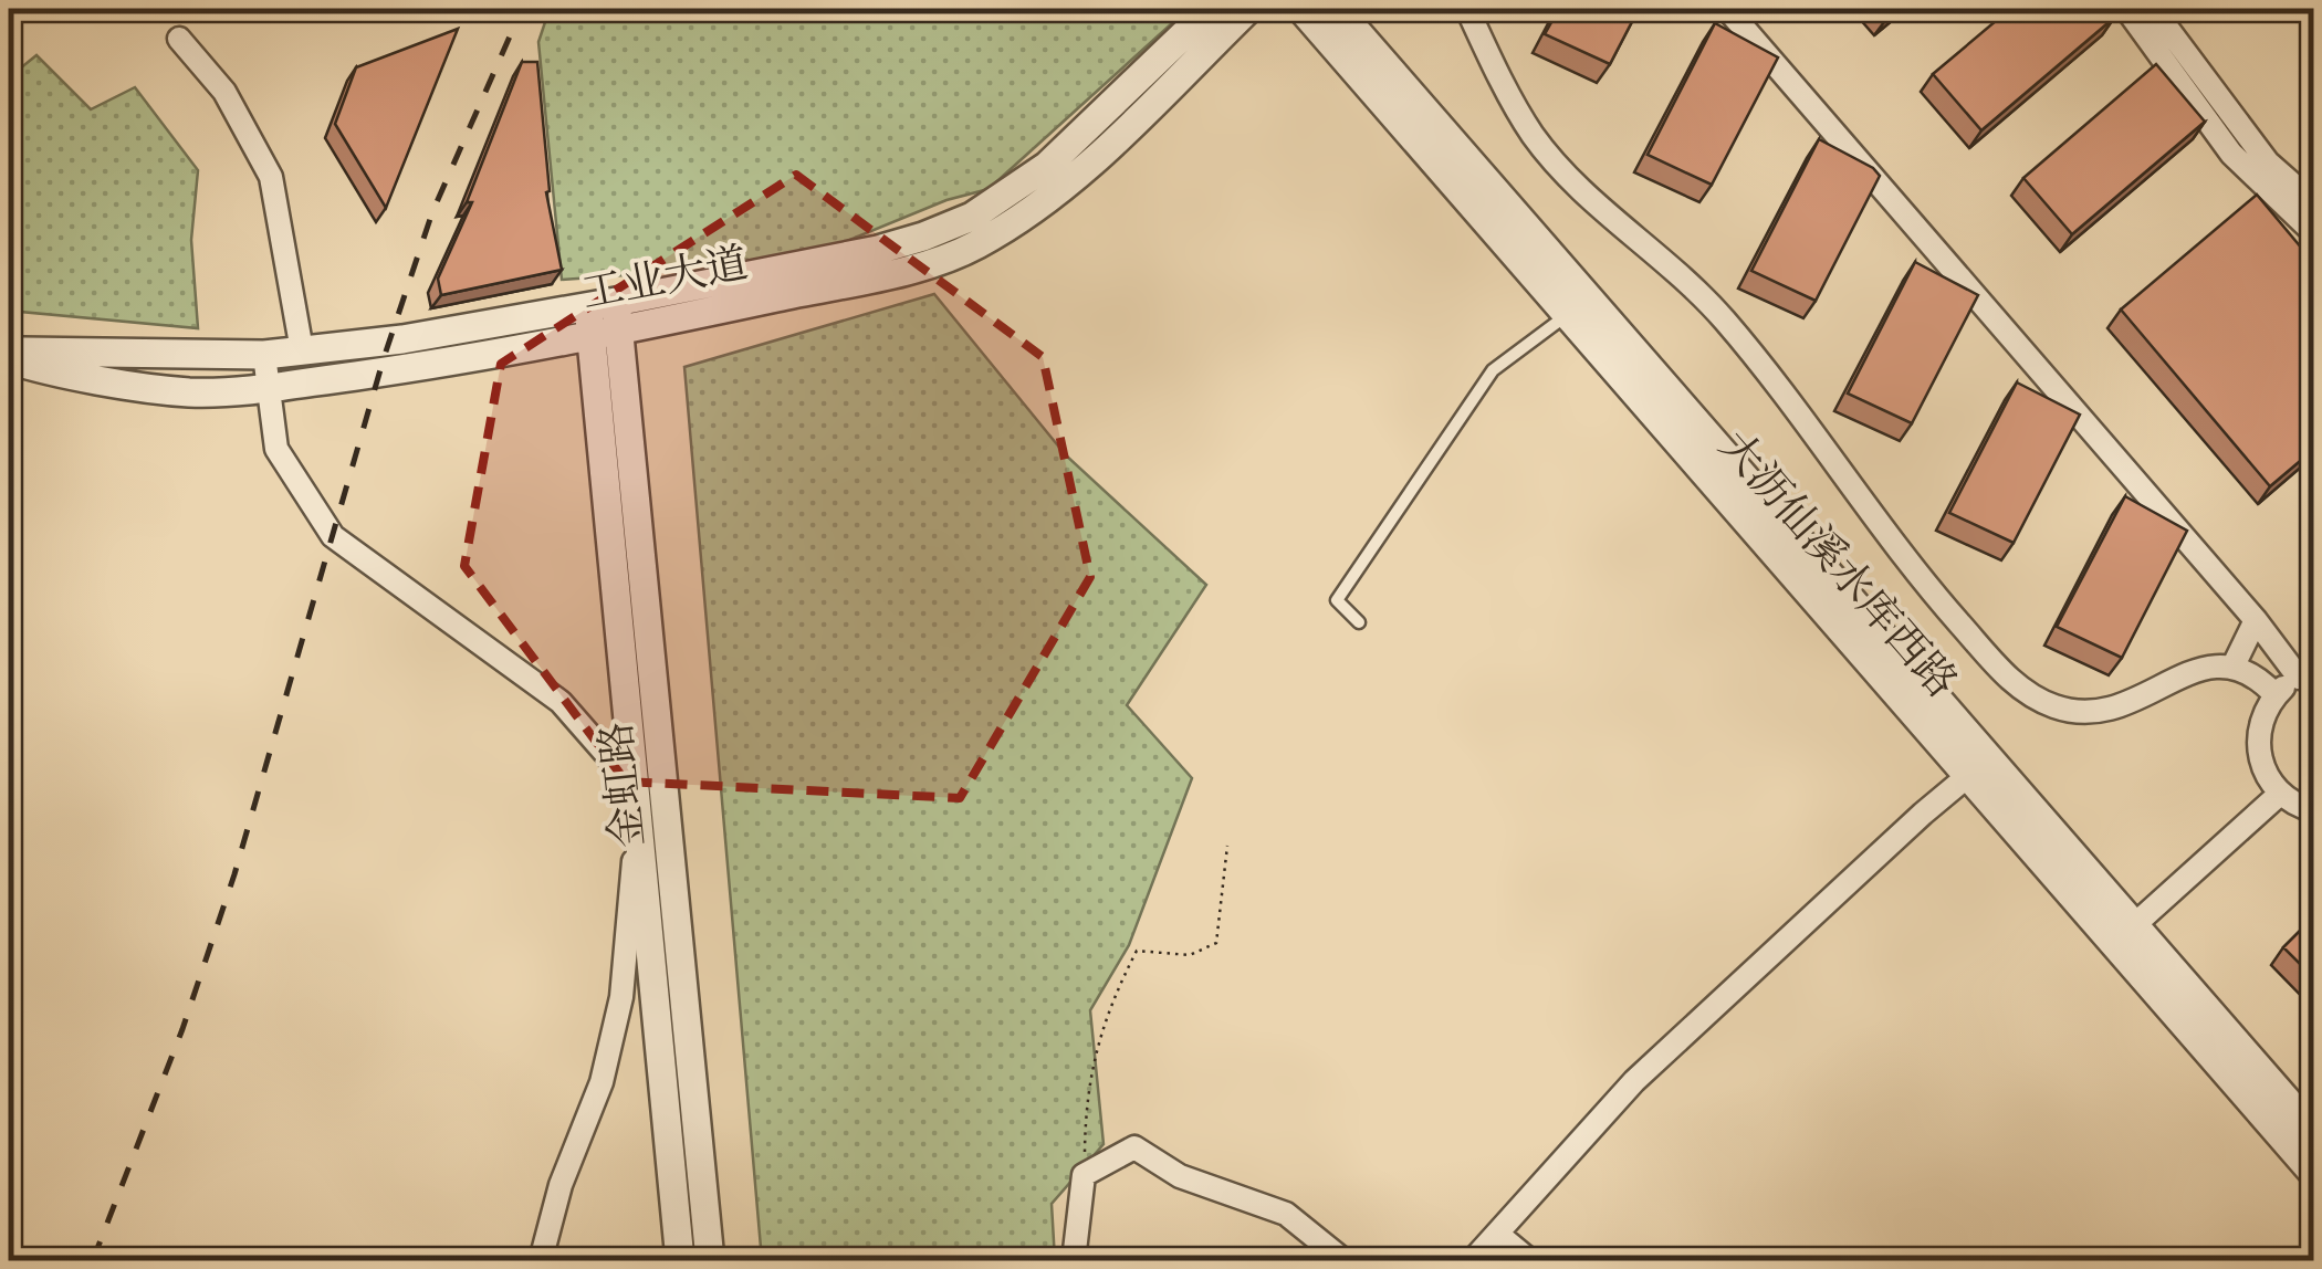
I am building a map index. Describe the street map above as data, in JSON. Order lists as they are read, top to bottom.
{
  "streets": {
    "street": ["工业大道", "大沥仙溪水库西路", "金虹路"]
  },
  "crossings": [
    ["工业大道", "金虹路"]
  ]
}
